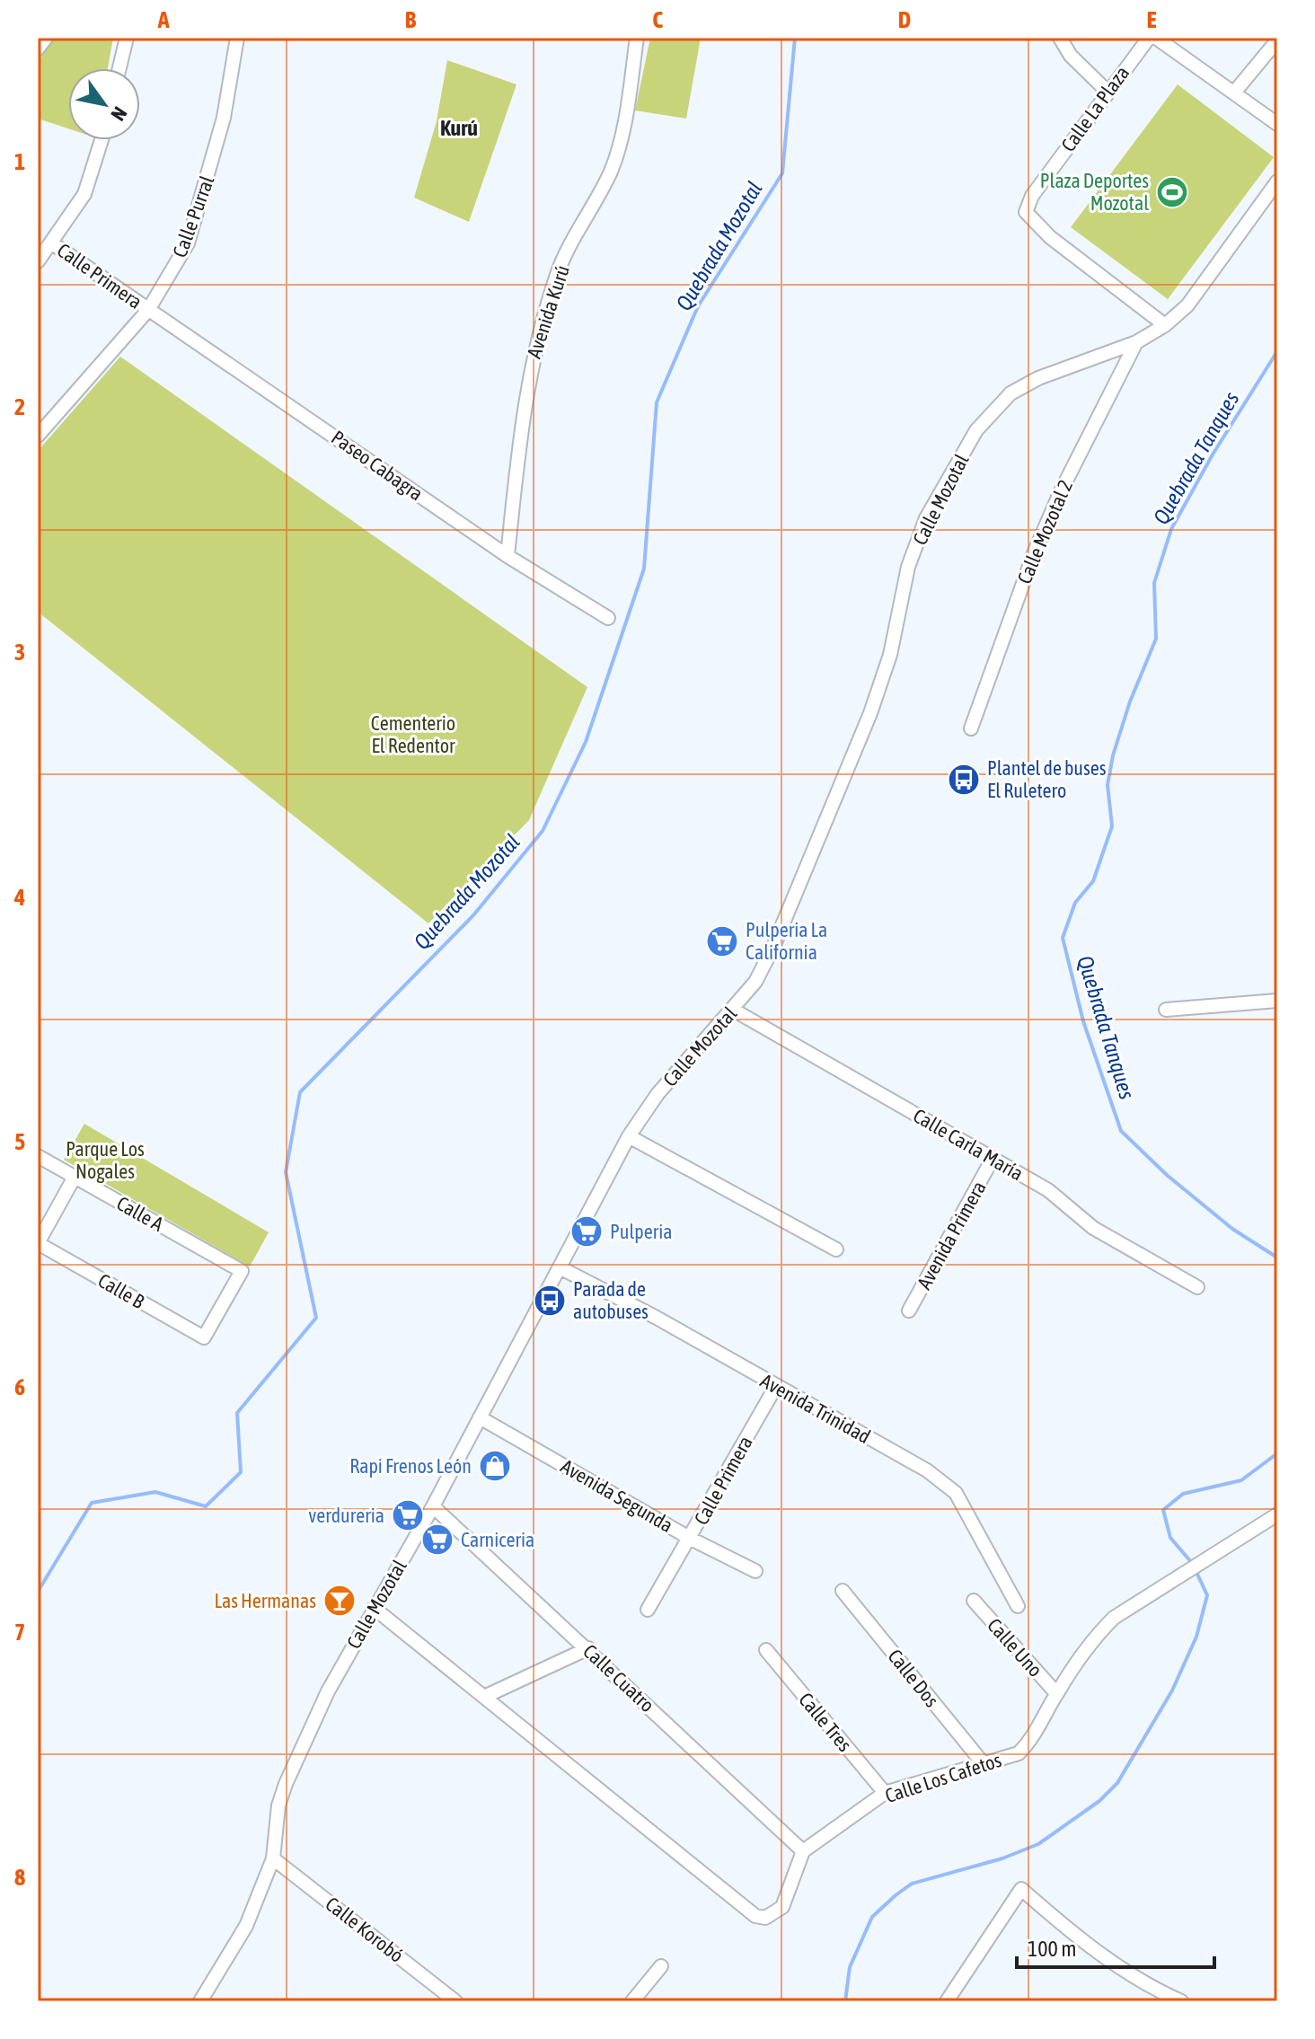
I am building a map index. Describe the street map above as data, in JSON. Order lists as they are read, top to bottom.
{
  "streets": {
    "street": [
      "Calle La Plaza",
      "Calle Purral",
      "Calle Primera",
      "Avenida Kurú",
      "Paseo Cabagra",
      "Calle Mozotal",
      "Calle Mozotal 2",
      "Calle Carla María",
      "Calle A",
      "Avenida Primera",
      "Calle B",
      "Avenida Trinidad",
      "Avenida Segunda",
      "Calle Uno",
      "Calle Cuatro",
      "Calle Dos",
      "Calle Tres",
      "Calle Los Cafetos",
      "Calle Korobó"
    ]
  },
  "crossings": [
    ["Calle La Plaza", "Calle Mozotal"],
    ["Calle Purral", "Calle Primera"],
    ["Calle Purral", "Paseo Cabagra"],
    ["Calle Primera", "Paseo Cabagra"],
    ["Calle Primera", "Avenida Trinidad"],
    ["Calle Primera", "Avenida Segunda"],
    ["Avenida Kurú", "Paseo Cabagra"],
    ["Calle Mozotal", "Calle Mozotal 2"],
    ["Calle Mozotal", "Calle Carla María"],
    ["Calle Mozotal", "Avenida Trinidad"],
    ["Calle Mozotal", "Avenida Segunda"],
    ["Calle Mozotal", "Calle Cuatro"],
    ["Calle Mozotal", "Calle Korobó"],
    ["Calle Carla María", "Avenida Primera"],
    ["Calle A", "Calle B"],
    ["Calle Uno", "Calle Los Cafetos"],
    ["Calle Cuatro", "Calle Los Cafetos"],
    ["Calle Dos", "Calle Los Cafetos"],
    ["Calle Tres", "Calle Los Cafetos"]
  ],
  "districts": ["Kurú"],
  "water": ["Quebrada Mozotal", "Quebrada Tanques"],
  "parks": ["Cementerio El Redentor", "Parque Los Nogales"],
  "places": {
    "sports": ["Plaza Deportes Mozotal"],
    "bus stop": ["Plantel de buses El Ruletero", "Parada de autobuses"],
    "supermarket": [
      "Pulperia La California",
      "Pulperia",
      "verdureria",
      "Carniceria"
    ],
    "shop": ["Rapi Frenos León"],
    "bar": ["Las Hermanas"]
  },
  "scale_bar": "100 m",
  "north": "bottom right",
  "grid": {
    "columns": [
      "A",
      "B",
      "C",
      "D",
      "E"
    ],
    "rows": [
      "1",
      "2",
      "3",
      "4",
      "5",
      "6",
      "7",
      "8"
    ]
  }
}
